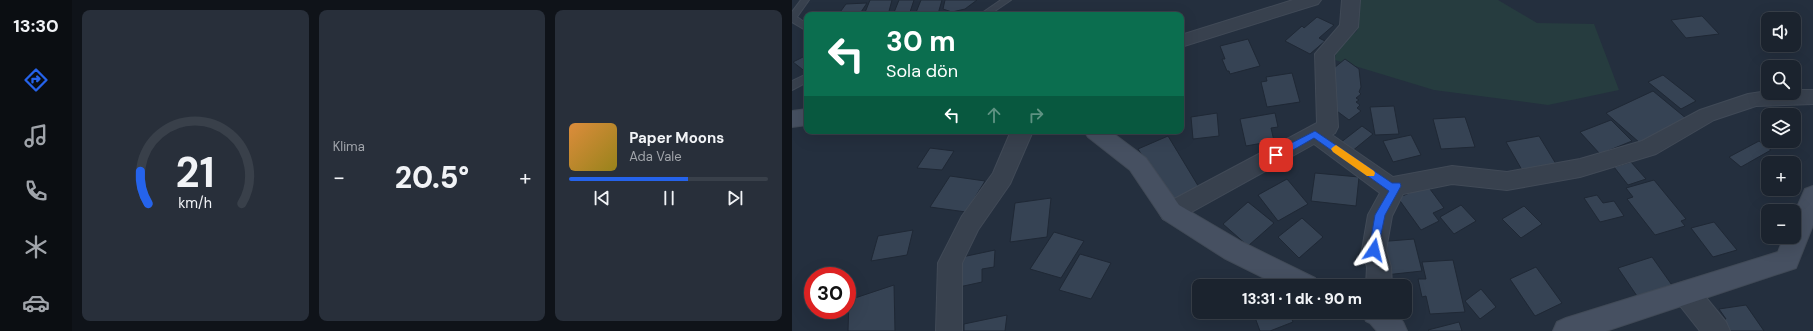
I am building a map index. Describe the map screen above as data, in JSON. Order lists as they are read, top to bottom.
{
  "page": {
    "tabs": "13:30",
    "tile": "Klima",
    "map_buttons": ["+", "−"],
    "turn": ["30 m", "Sola dön"],
    "song": ["Paper Moons", "Ada Vale"],
    "heat": ["−", "20.5°", "+"],
    "limit": "30",
    "trip": "13:31 · 1 dk · 90 m",
    "gauge": ["21", "km/h"]
  }
}
